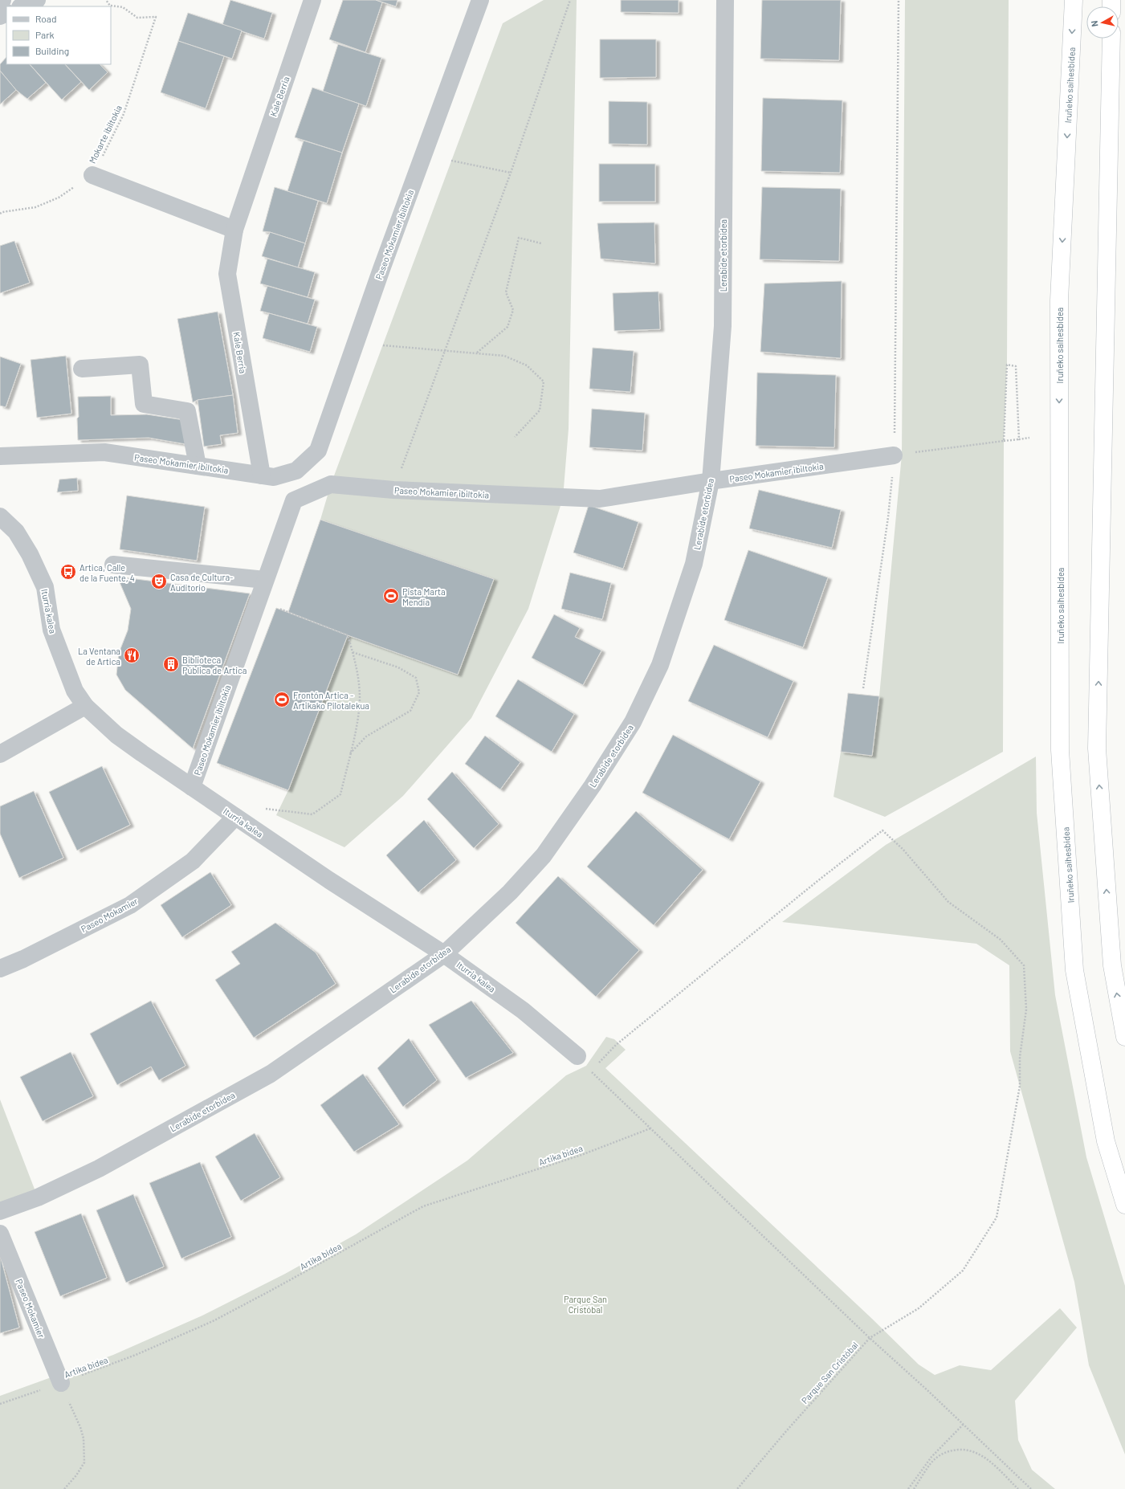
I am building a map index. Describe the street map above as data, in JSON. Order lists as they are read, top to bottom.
{
  "streets": {
    "highway": ["Iruñeko saihesbidea"],
    "street": [
      "Kale Berria",
      "Paseo Mokamier ibiltokia",
      "Lerabide etorbidea",
      "Iturria kalea",
      "Paseo Mokamier"
    ],
    "path": ["Mokarte ibiltokia", "Artika bidea", "Parque San Cristóbal"]
  },
  "crossings": [
    ["Kale Berria", "Paseo Mokamier ibiltokia"],
    ["Paseo Mokamier ibiltokia", "Lerabide etorbidea"],
    ["Paseo Mokamier ibiltokia", "Iturria kalea"],
    ["Lerabide etorbidea", "Iturria kalea"],
    ["Iturria kalea", "Paseo Mokamier"],
    ["Iturria kalea", "Parque San Cristóbal"],
    ["Paseo Mokamier", "Artika bidea"],
    ["Artika bidea", "Parque San Cristóbal"]
  ],
  "parks": ["Parque San Cristóbal"],
  "places": {
    "bus stop": ["Artica, Calle de la Fuente, 4"],
    "theatre": ["Casa de Cultura- Auditorio"],
    "sports": ["Pista Marta Mendia", "Frontón Artica - Artikako Pilotalekua"],
    "restaurant": ["La Ventana de Artica"],
    "building": ["Biblioteca Pública de Artica"]
  },
  "legend": ["Road", "Park", "Building"],
  "north": "left"
}
